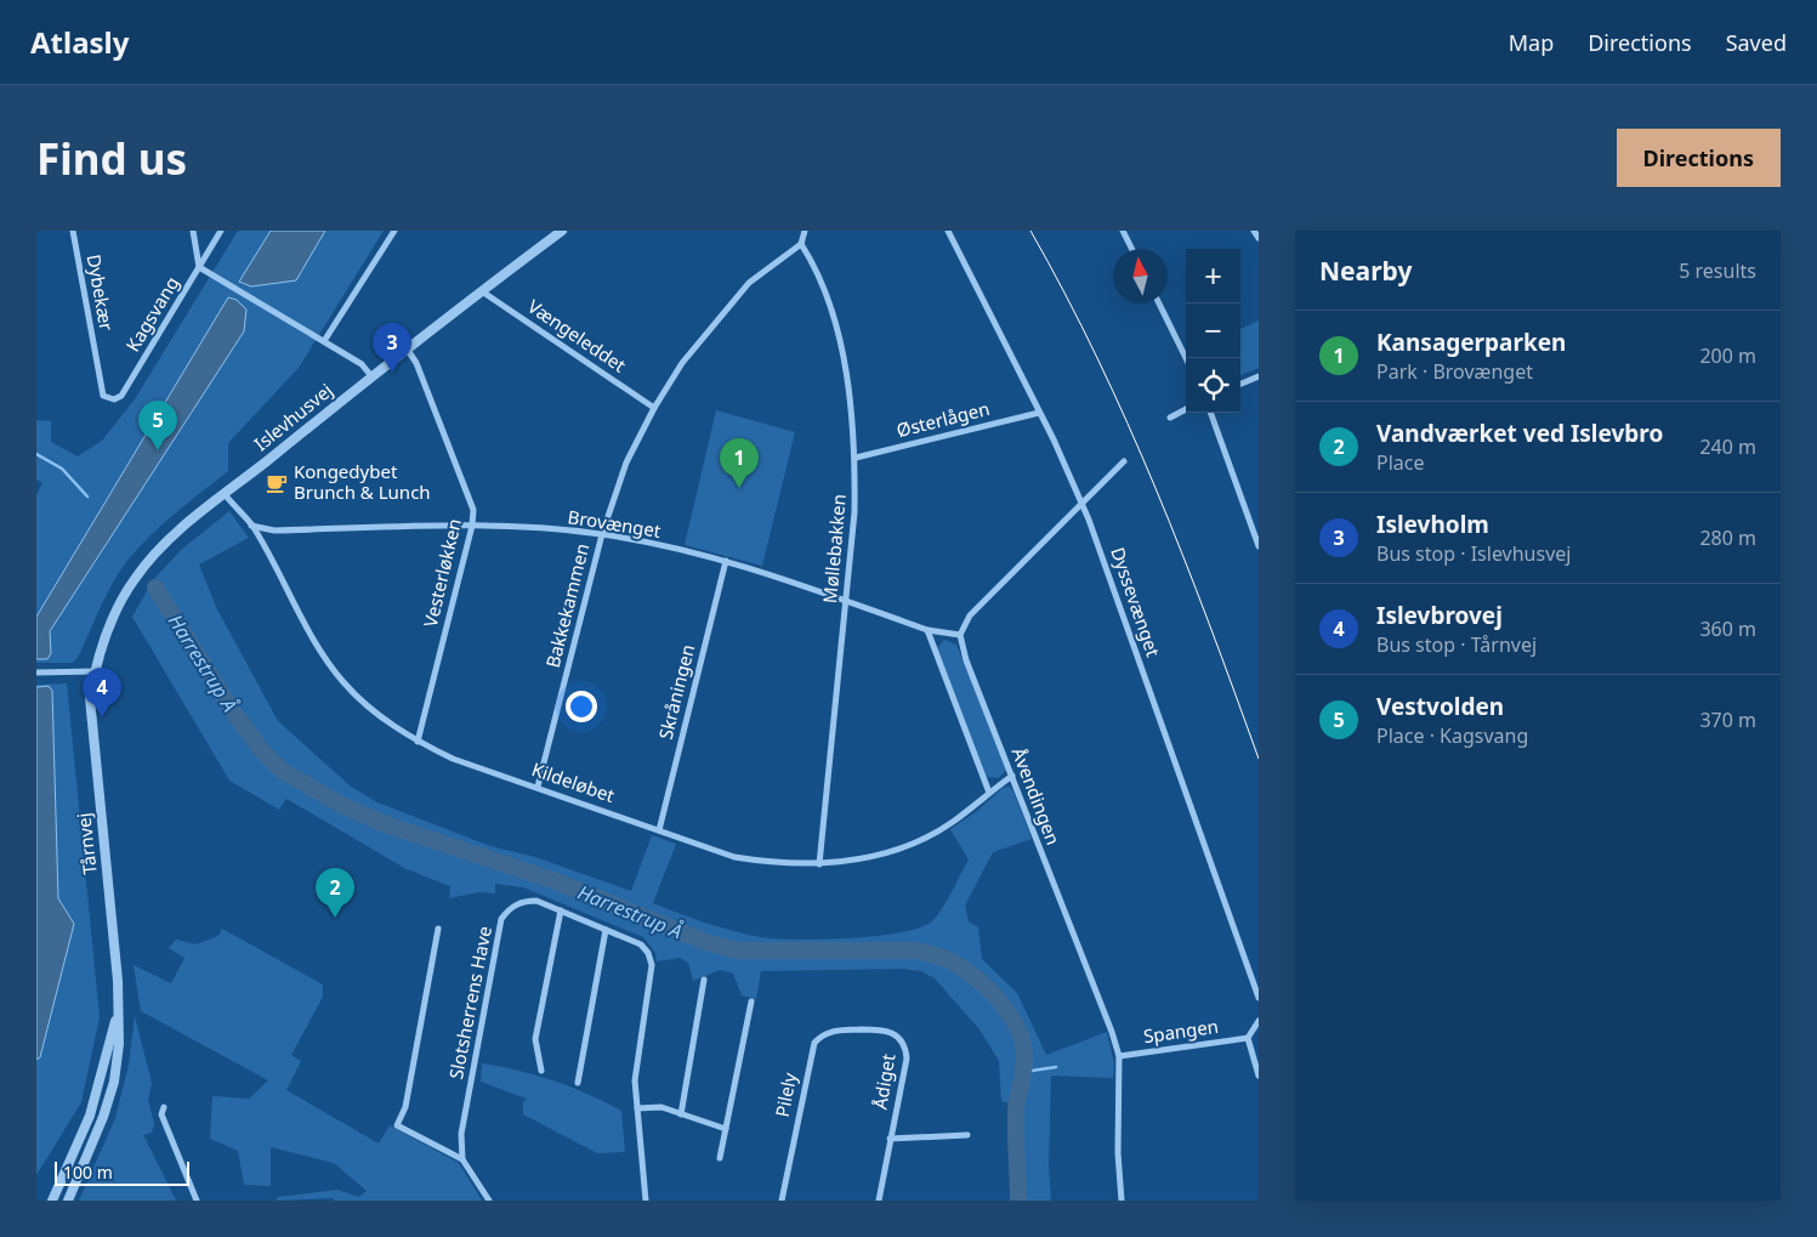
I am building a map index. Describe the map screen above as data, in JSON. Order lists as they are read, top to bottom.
{
  "streets": {
    "street": [
      "Dybekær",
      "Kagsvang",
      "Vængeleddet",
      "Islevhusvej",
      "Østerlågen",
      "Brovænget",
      "Møllebakken",
      "Vesterløkken",
      "Dyssevænget",
      "Bakkekammen",
      "Skråningen",
      "Kildeløbet",
      "Åvendingen",
      "Tårnvej",
      "Slotsherrens Have",
      "Spangen",
      "Ådiget",
      "Pilely"
    ]
  },
  "crossings": [
    ["Dybekær", "Kagsvang"],
    ["Vængeleddet", "Islevhusvej"],
    ["Vængeleddet", "Bakkekammen"],
    ["Islevhusvej", "Vesterløkken"],
    ["Islevhusvej", "Kildeløbet"],
    ["Islevhusvej", "Tårnvej"],
    ["Østerlågen", "Møllebakken"],
    ["Østerlågen", "Dyssevænget"],
    ["Brovænget", "Møllebakken"],
    ["Brovænget", "Vesterløkken"],
    ["Brovænget", "Bakkekammen"],
    ["Brovænget", "Skråningen"],
    ["Brovænget", "Kildeløbet"],
    ["Brovænget", "Åvendingen"],
    ["Møllebakken", "Bakkekammen"],
    ["Møllebakken", "Kildeløbet"],
    ["Vesterløkken", "Kildeløbet"],
    ["Bakkekammen", "Kildeløbet"],
    ["Skråningen", "Kildeløbet"],
    ["Kildeløbet", "Åvendingen"],
    ["Åvendingen", "Spangen"],
    ["Ådiget", "Pilely"]
  ],
  "water": ["Harrestrup Å"],
  "places": {
    "cafe": ["Kongedybet Brunch & Lunch"]
  },
  "scale_bar": "100 m",
  "north": "top",
  "page": {
    "header": "Atlasly",
    "nav": ["Map", "Directions", "Saved"],
    "buttons": "Directions",
    "title": "Find us",
    "heading": ["Nearby", "5 results"],
    "map_buttons": ["+", "−"],
    "list": [
      {
        "mark": "1",
        "name": "Kansagerparken",
        "note": "Park · Brovænget",
        "value": "200 m"
      },
      {
        "mark": "2",
        "name": "Vandværket ved Islevbro",
        "note": "Place",
        "value": "240 m"
      },
      {
        "mark": "3",
        "name": "Islevholm",
        "note": "Bus stop · Islevhusvej",
        "value": "280 m"
      },
      {
        "mark": "4",
        "name": "Islevbrovej",
        "note": "Bus stop · Tårnvej",
        "value": "360 m"
      },
      {
        "mark": "5",
        "name": "Vestvolden",
        "note": "Place · Kagsvang",
        "value": "370 m"
      }
    ],
    "pins": [
      "3",
      "5",
      "1",
      "4",
      "2"
    ],
    "scale": "100 m"
  }
}
